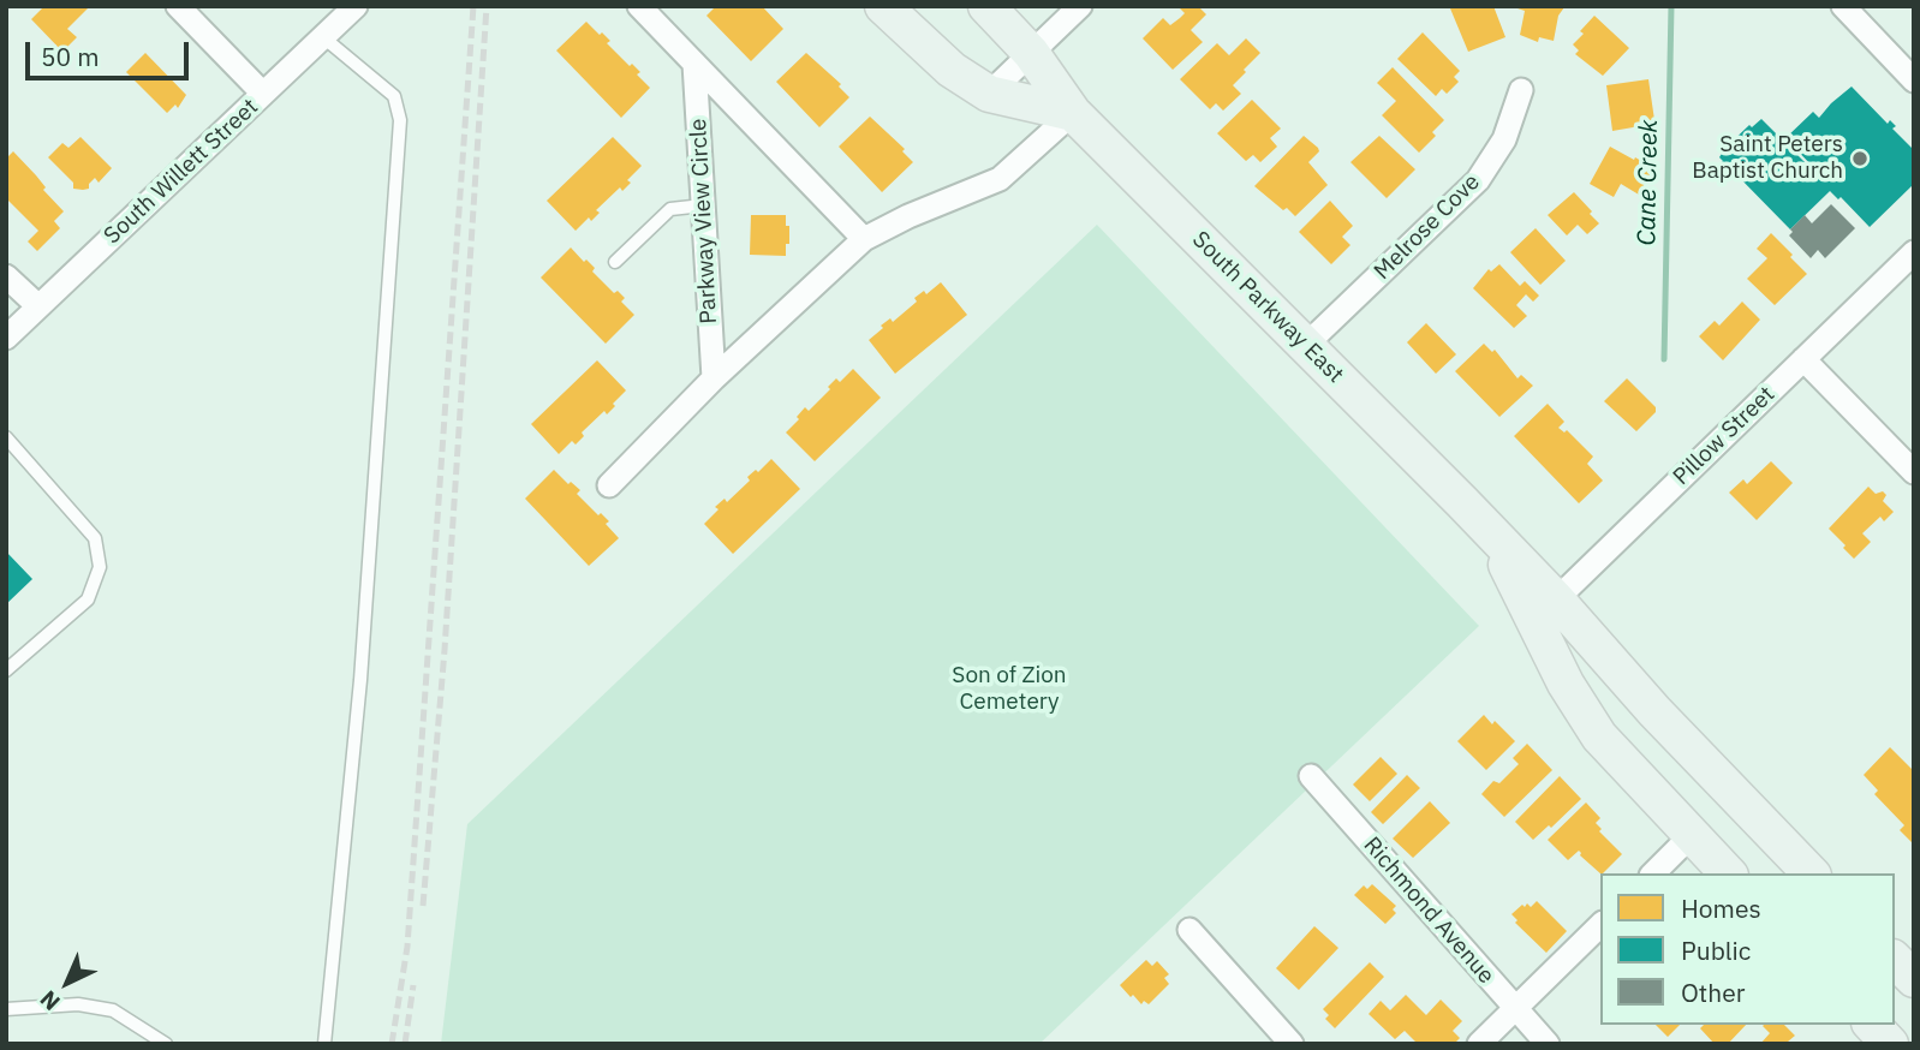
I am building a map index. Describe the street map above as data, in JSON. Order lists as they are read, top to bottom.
{
  "streets": {
    "main road": ["South Parkway East"],
    "street": [
      "South Willett Street",
      "Parkway View Circle",
      "Melrose Cove",
      "Pillow Street",
      "Richmond Avenue"
    ]
  },
  "crossings": [
    ["Parkway View Circle", "South Parkway East"],
    ["Melrose Cove", "South Parkway East"],
    ["South Parkway East", "Pillow Street"]
  ],
  "water": ["Cane Creek"],
  "parks": ["Son of Zion Cemetery"],
  "places": ["Saint Peters Baptist Church"],
  "legend": ["Homes", "Public", "Other"],
  "scale_bar": "50 m",
  "north": "bottom left"
}
